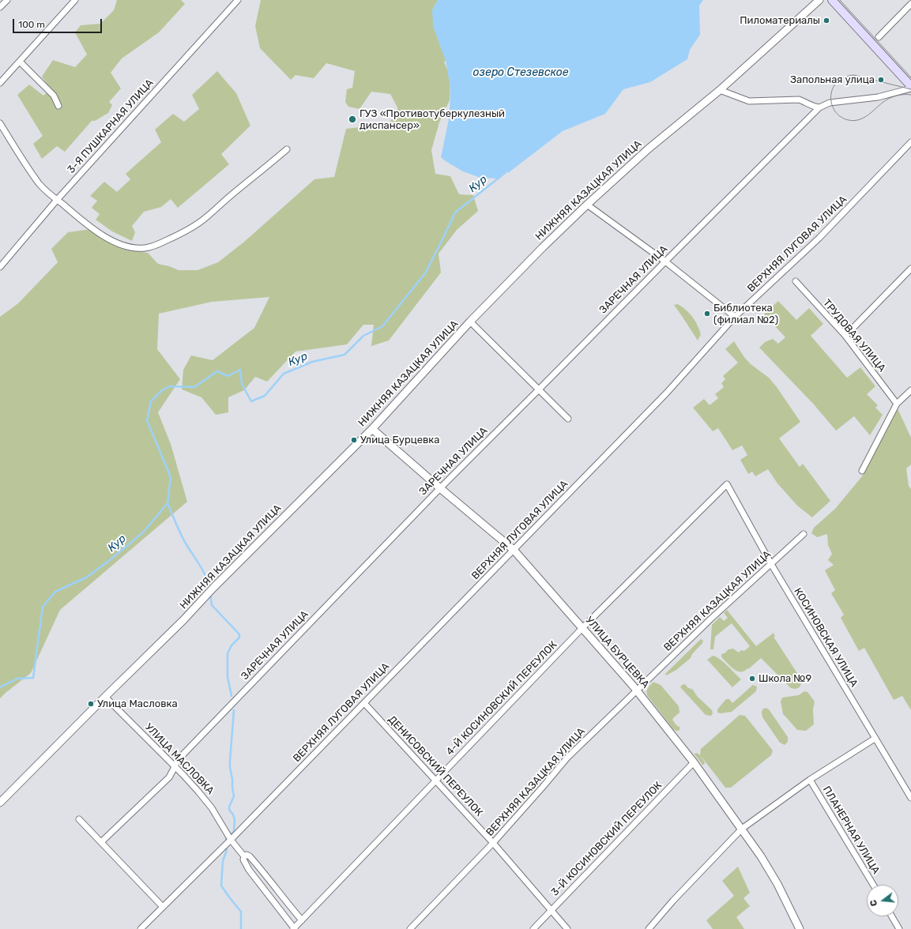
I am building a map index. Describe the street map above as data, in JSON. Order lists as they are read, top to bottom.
{
  "streets": {
    "street": [
      "3-Я ПУШКАРНАЯ УЛИЦА",
      "НИЖНЯЯ КАЗАЦКАЯ УЛИЦА",
      "ВЕРХНЯЯ ЛУГОВАЯ УЛИЦА",
      "ЗАРЕЧНАЯ УЛИЦА",
      "ТРУДОВАЯ УЛИЦА",
      "ВЕРХНЯЯ КАЗАЦКАЯ УЛИЦА",
      "КОСИНОВСКАЯ УЛИЦА",
      "УЛИЦА БУРЦЕВКА",
      "4-Й КОСИНОВСКИЙ ПЕРЕУЛОК",
      "УЛИЦА МАСЛОВКА",
      "ДЕНИСОВСКИЙ ПЕРЕУЛОК",
      "ПЛАНЕРНАЯ УЛИЦА",
      "3-Й КОСИНОВСКИЙ ПЕРЕУЛОК"
    ]
  },
  "crossings": [
    ["НИЖНЯЯ КАЗАЦКАЯ УЛИЦА", "УЛИЦА БУРЦЕВКА"],
    ["НИЖНЯЯ КАЗАЦКАЯ УЛИЦА", "УЛИЦА МАСЛОВКА"],
    ["ВЕРХНЯЯ ЛУГОВАЯ УЛИЦА", "УЛИЦА БУРЦЕВКА"],
    ["ВЕРХНЯЯ ЛУГОВАЯ УЛИЦА", "УЛИЦА МАСЛОВКА"],
    ["ВЕРХНЯЯ ЛУГОВАЯ УЛИЦА", "ДЕНИСОВСКИЙ ПЕРЕУЛОК"],
    ["ЗАРЕЧНАЯ УЛИЦА", "УЛИЦА БУРЦЕВКА"],
    ["ЗАРЕЧНАЯ УЛИЦА", "УЛИЦА МАСЛОВКА"],
    ["ВЕРХНЯЯ КАЗАЦКАЯ УЛИЦА", "КОСИНОВСКАЯ УЛИЦА"],
    ["ВЕРХНЯЯ КАЗАЦКАЯ УЛИЦА", "УЛИЦА БУРЦЕВКА"],
    ["ВЕРХНЯЯ КАЗАЦКАЯ УЛИЦА", "ДЕНИСОВСКИЙ ПЕРЕУЛОК"],
    ["КОСИНОВСКАЯ УЛИЦА", "4-Й КОСИНОВСКИЙ ПЕРЕУЛОК"],
    ["УЛИЦА БУРЦЕВКА", "4-Й КОСИНОВСКИЙ ПЕРЕУЛОК"],
    ["УЛИЦА БУРЦЕВКА", "3-Й КОСИНОВСКИЙ ПЕРЕУЛОК"],
    ["4-Й КОСИНОВСКИЙ ПЕРЕУЛОК", "УЛИЦА МАСЛОВКА"],
    ["4-Й КОСИНОВСКИЙ ПЕРЕУЛОК", "ДЕНИСОВСКИЙ ПЕРЕУЛОК"],
    ["ДЕНИСОВСКИЙ ПЕРЕУЛОК", "3-Й КОСИНОВСКИЙ ПЕРЕУЛОК"]
  ],
  "water": ["озеро Стезевское", "Кур"],
  "places": [
    "Пиломатериалы",
    "Запольная улица",
    "ГУЗ «Противотуберкулезный диспансер»",
    "Библиотека (филиал №2)",
    "Улица Бурцевка",
    "Школа №9",
    "Улица Масловка"
  ],
  "scale_bar": "100 m",
  "north": "left"
}
